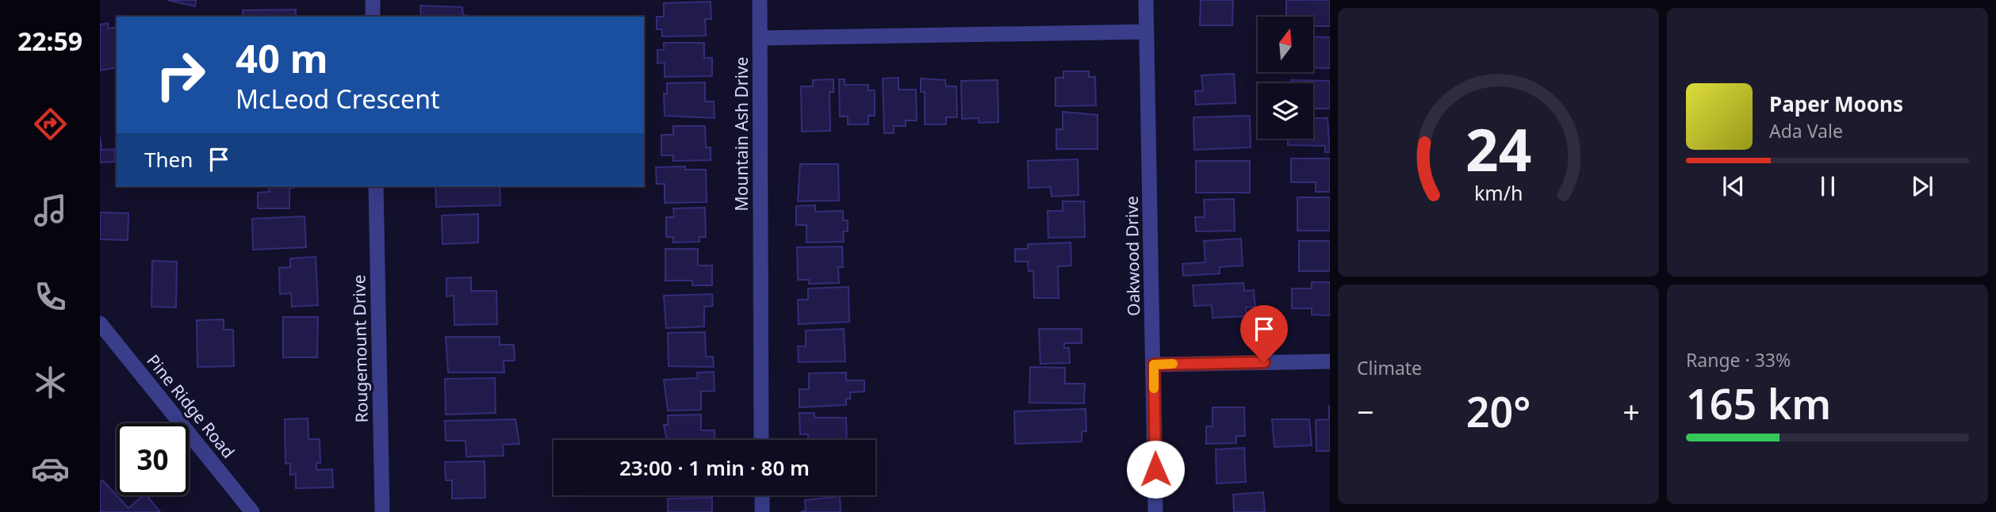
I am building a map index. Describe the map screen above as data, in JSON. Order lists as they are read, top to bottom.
{
  "streets": {
    "street": [
      "Mountain Ash Drive",
      "Oakwood Drive",
      "Rougemount Drive",
      "Pine Ridge Road"
    ]
  },
  "crossings": [
    ["Mountain Ash Drive", "Oakwood Drive"]
  ],
  "north": "top",
  "page": {
    "tabs": "22:59",
    "turn": ["40 m", "McLeod Crescent"],
    "song": ["Paper Moons", "Ada Vale"],
    "then": "Then",
    "tile": [
      "Climate",
      ["Range · 33%", "165 km"]
    ],
    "heat": ["−", "20°", "+"],
    "limit": "30",
    "trip": "23:00 · 1 min · 80 m",
    "gauge": ["24", "km/h"]
  }
}
